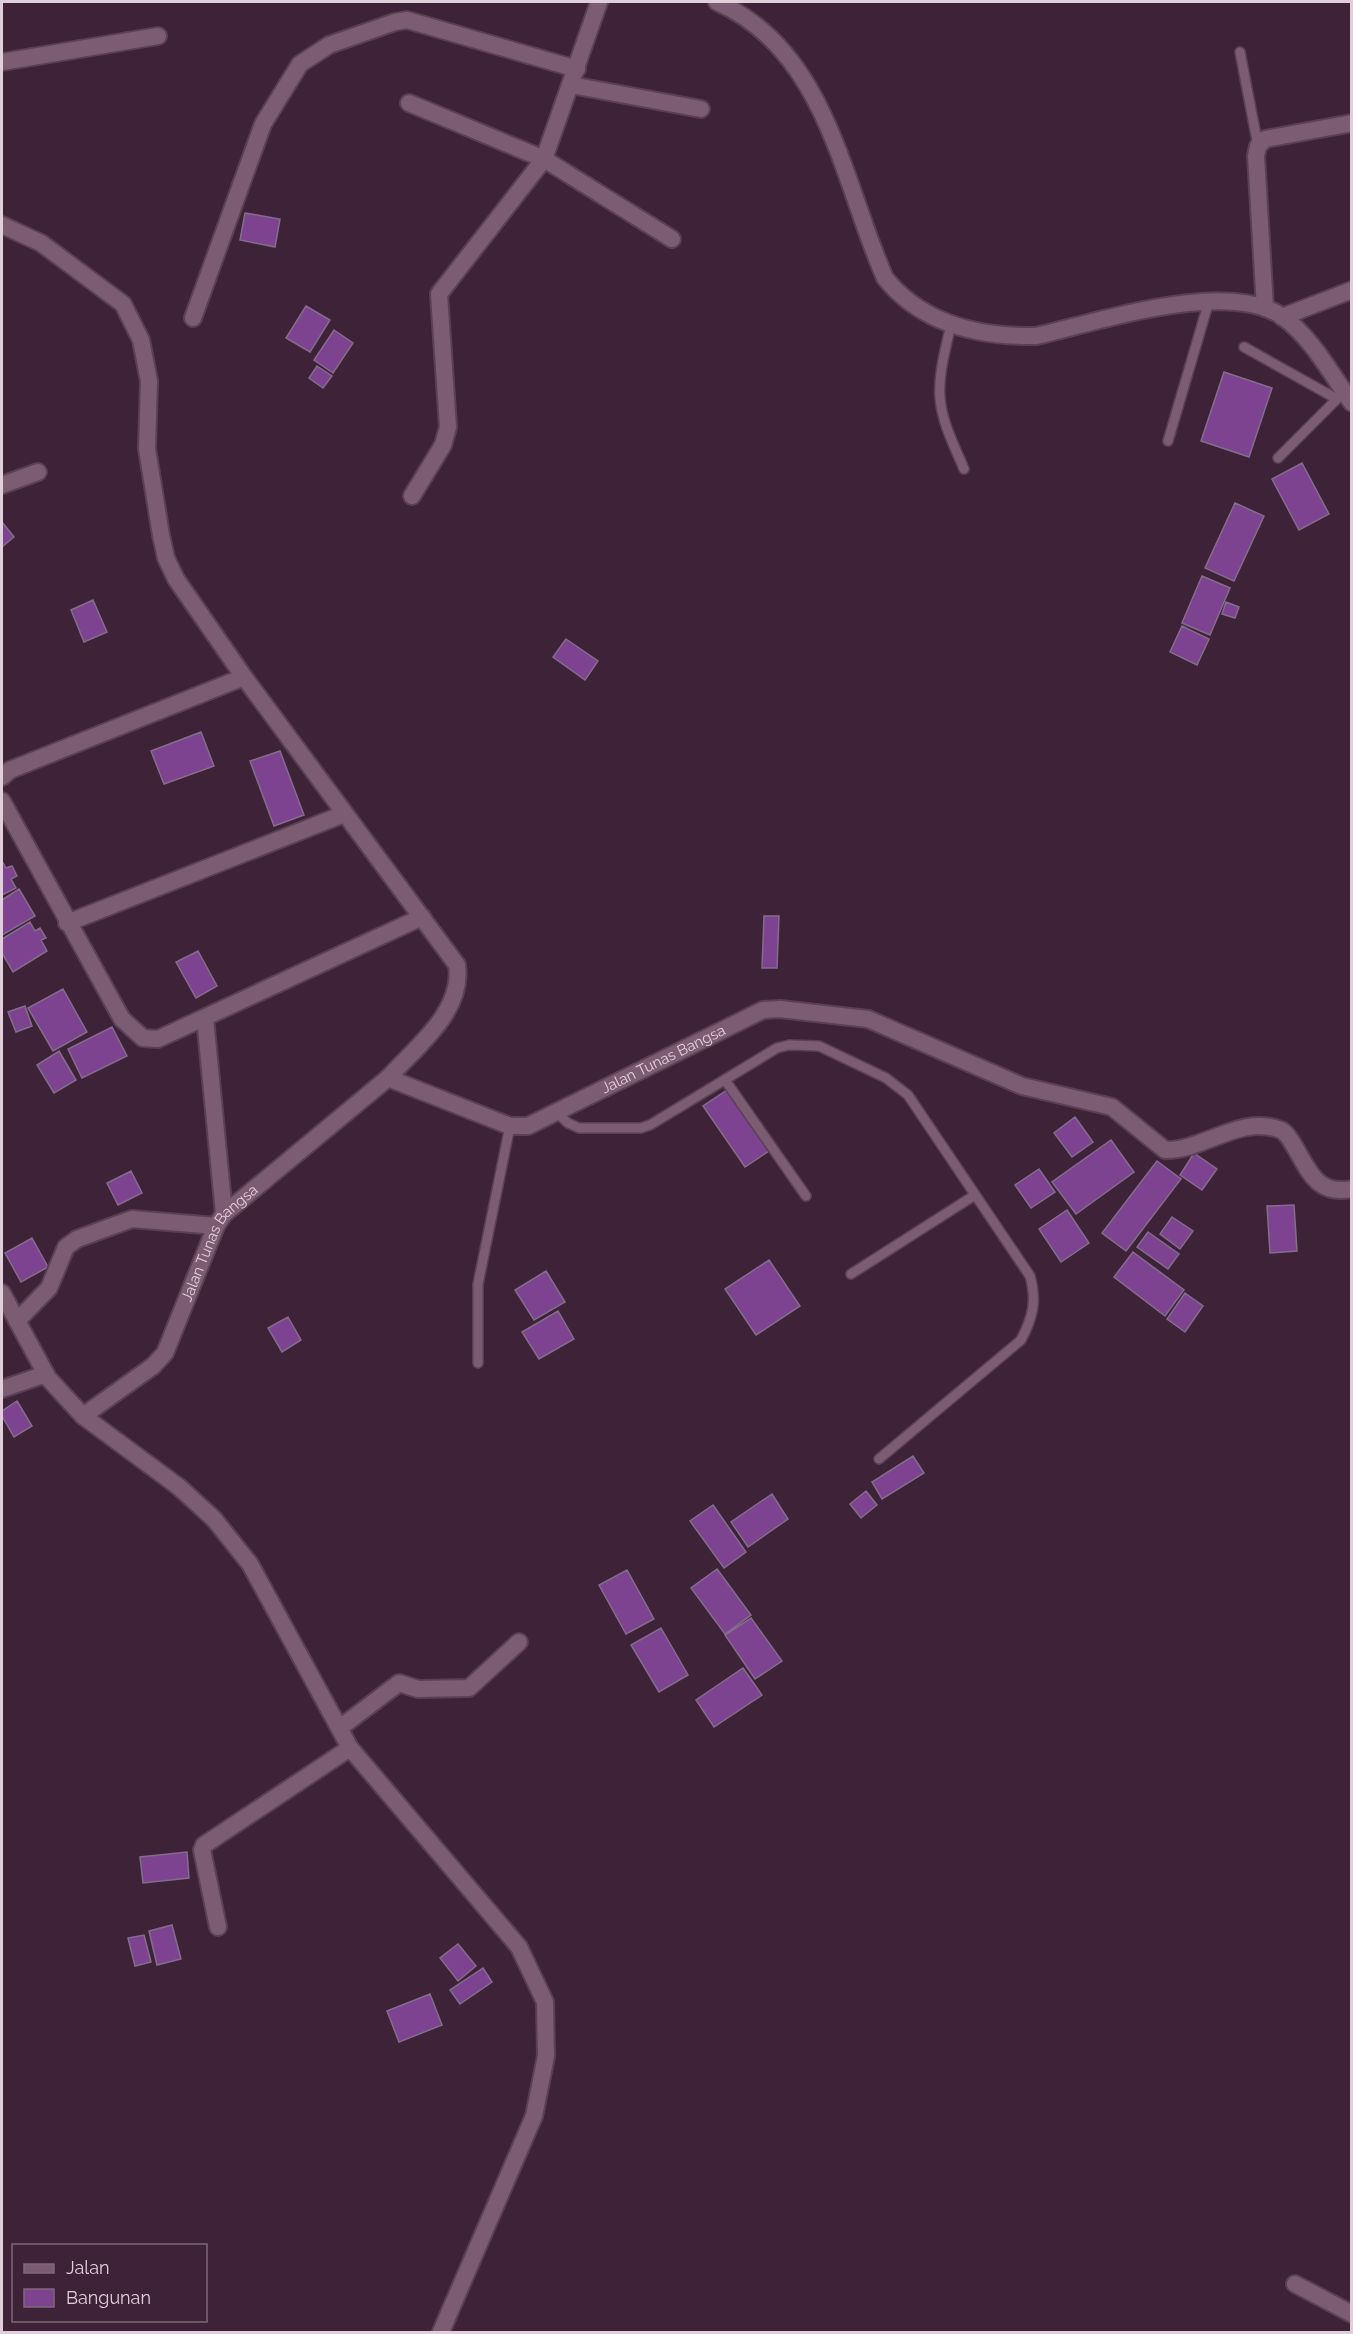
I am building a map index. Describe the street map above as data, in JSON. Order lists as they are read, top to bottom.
{
  "streets": {
    "street": ["Jalan Tunas Bangsa"]
  },
  "legend": ["Jalan", "Bangunan"]
}
